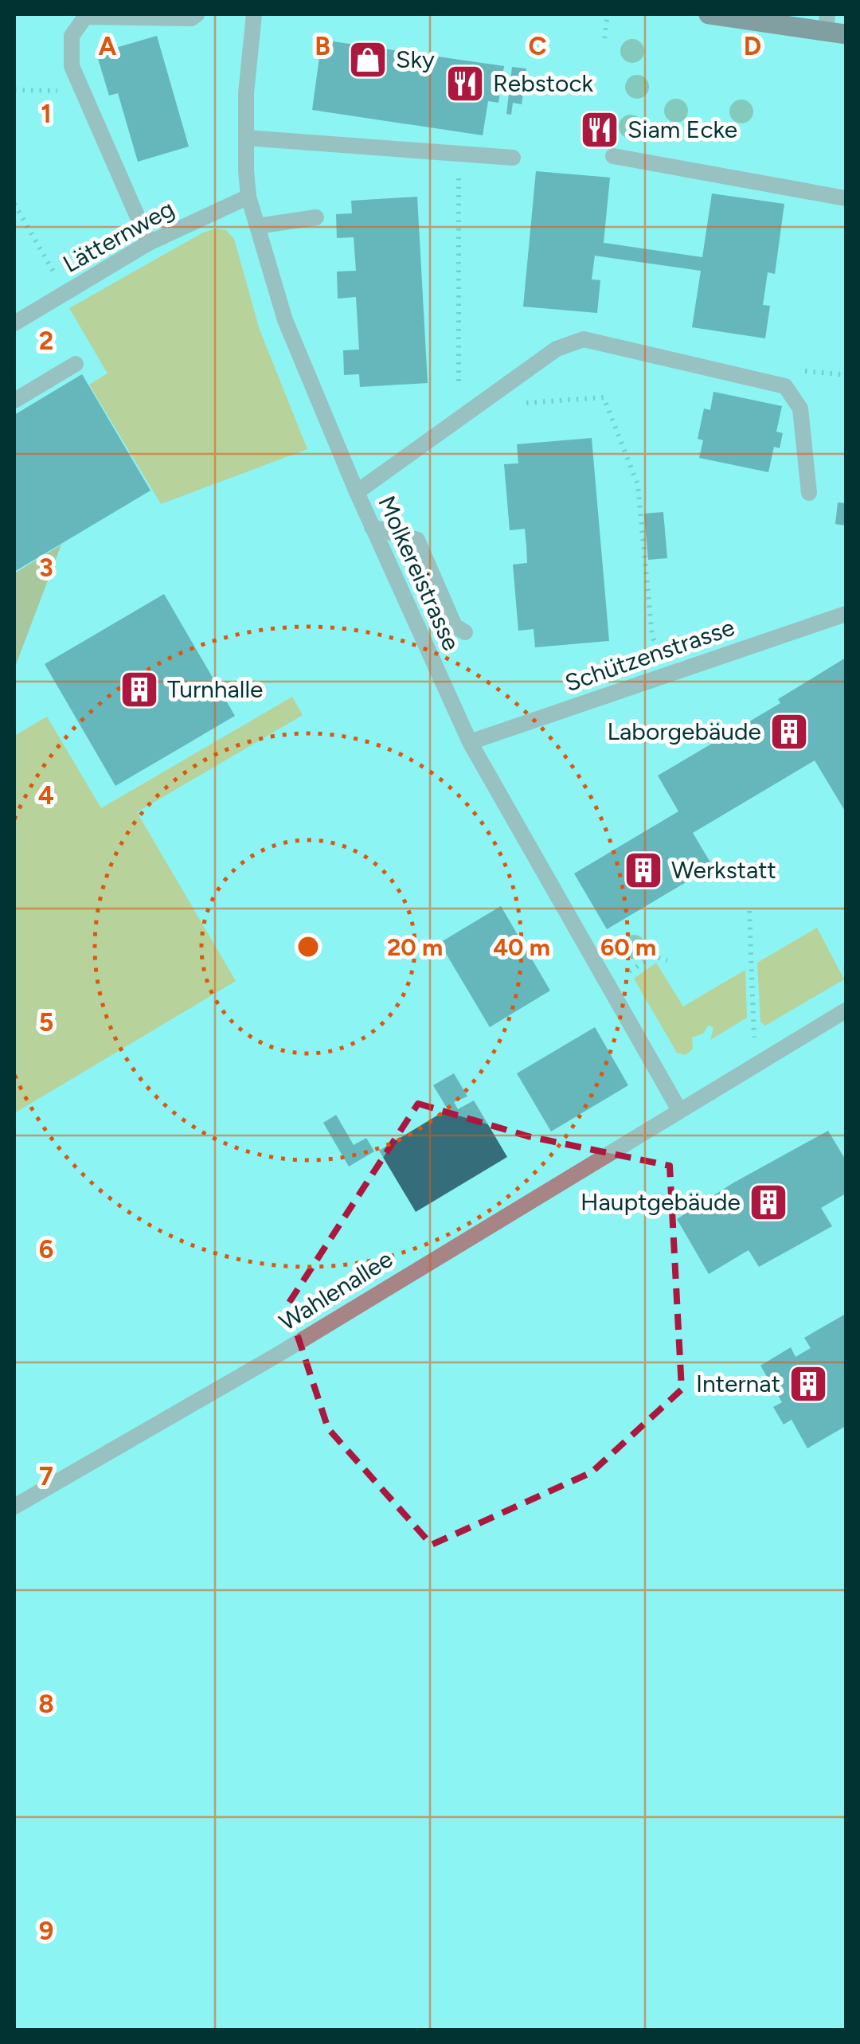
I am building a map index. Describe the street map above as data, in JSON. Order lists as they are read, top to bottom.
{
  "streets": {
    "street": [
      "Lätternweg",
      "Molkereistrasse",
      "Schützenstrasse",
      "Wahlenallee"
    ]
  },
  "crossings": [
    ["Lätternweg", "Molkereistrasse"],
    ["Molkereistrasse", "Schützenstrasse"],
    ["Molkereistrasse", "Wahlenallee"]
  ],
  "places": {
    "shop": ["Sky"],
    "restaurant": ["Rebstock", "Siam Ecke"],
    "building": [
      "Turnhalle",
      "Laborgebäude",
      "Werkstatt",
      "Hauptgebäude",
      "Internat"
    ]
  },
  "grid": {
    "columns": [
      "A",
      "B",
      "C",
      "D"
    ],
    "rows": [
      "1",
      "2",
      "3",
      "4",
      "5",
      "6",
      "7",
      "8",
      "9"
    ]
  },
  "rings": ["20 m", "40 m", "60 m"]
}
